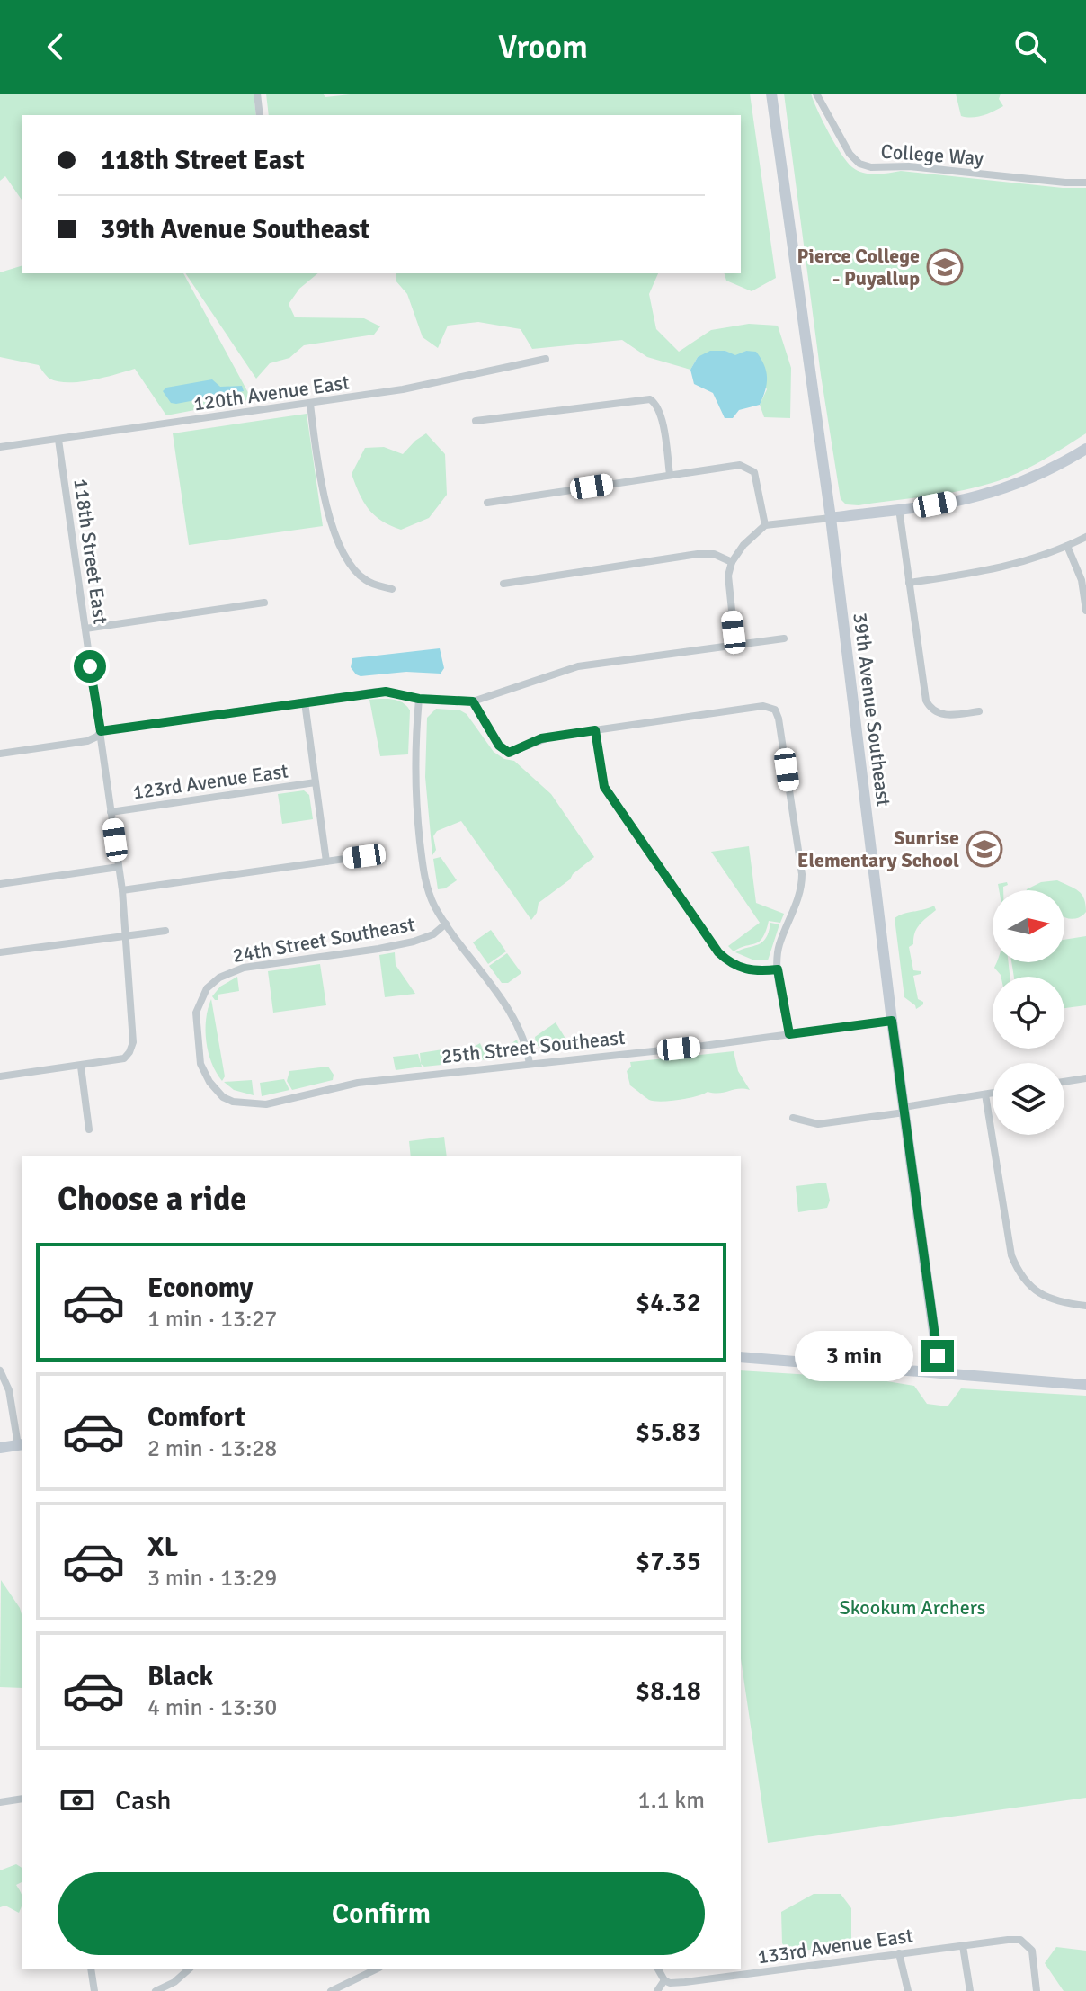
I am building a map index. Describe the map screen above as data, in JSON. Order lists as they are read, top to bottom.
{
  "streets": {
    "main road": ["39th Avenue Southeast"],
    "street": [
      "College Way",
      "120th Avenue East",
      "118th Street East",
      "123rd Avenue East",
      "24th Street Southeast",
      "25th Street Southeast",
      "133rd Avenue East"
    ]
  },
  "crossings": [
    ["120th Avenue East", "118th Street East"],
    ["118th Street East", "123rd Avenue East"],
    ["39th Avenue Southeast", "25th Street Southeast"],
    ["24th Street Southeast", "25th Street Southeast"]
  ],
  "parks": ["Skookum Archers"],
  "places": {
    "school or university": ["Pierce College - Puyallup", "Sunrise Elementary School"]
  },
  "north": "right",
  "page": {
    "header": "Vroom",
    "banner": ["118th Street East", "39th Avenue Southeast"],
    "heading": "Choose a ride",
    "list": [
      {
        "name": "Economy",
        "note": "1 min · 13:27",
        "value": "$4.32"
      },
      {
        "name": "Comfort",
        "note": "2 min · 13:28",
        "value": "$5.83"
      },
      {
        "name": "XL",
        "note": "3 min · 13:29",
        "value": "$7.35"
      },
      {
        "name": "Black",
        "note": "4 min · 13:30",
        "value": "$8.18"
      }
    ],
    "bubble": "3 min",
    "pay": ["Cash", "1.1 km"],
    "buttons": "Confirm"
  }
}
